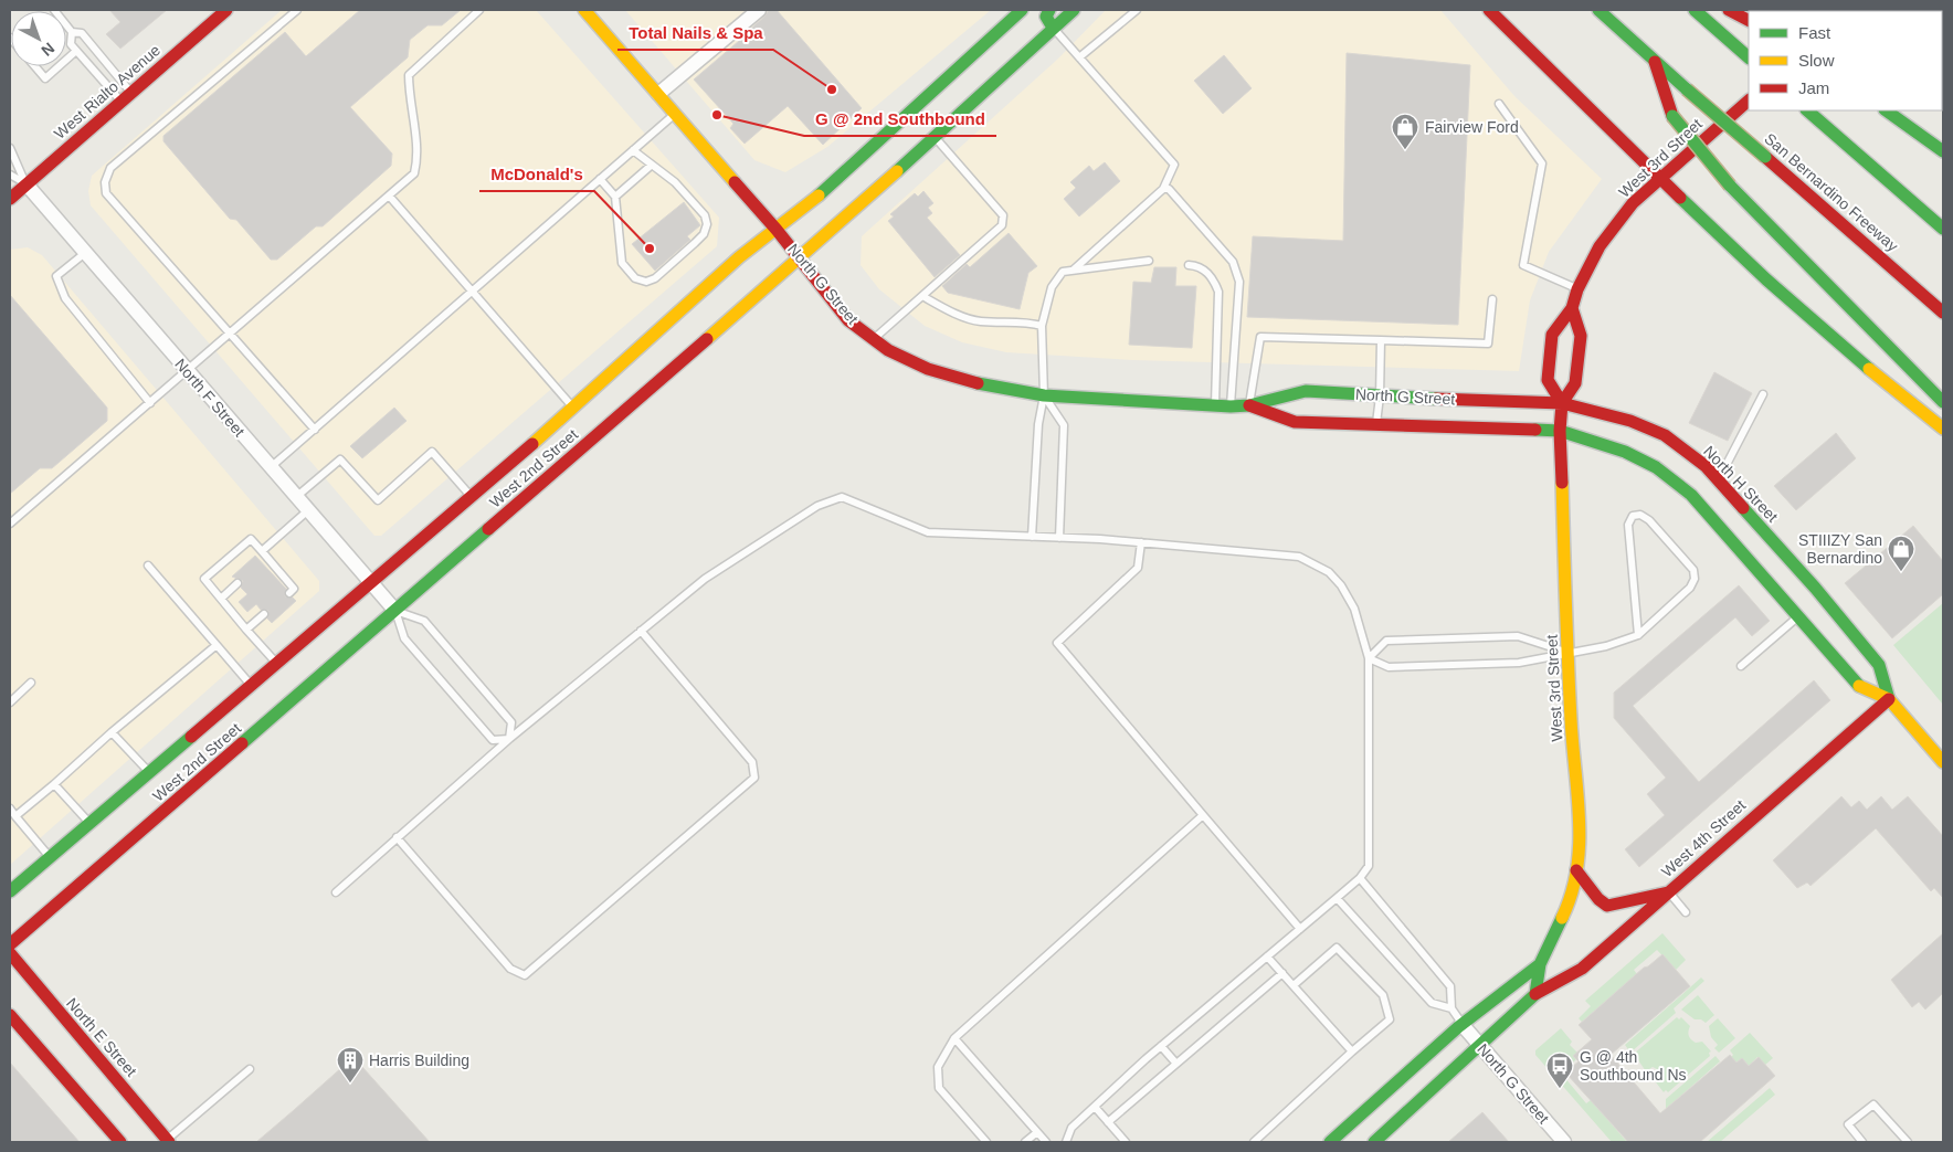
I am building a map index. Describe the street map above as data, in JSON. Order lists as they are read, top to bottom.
{
  "streets": {
    "main road": [
      "West Rialto Avenue",
      "West 3rd Street",
      "San Bernardino Freeway",
      "North G Street",
      "West 2nd Street",
      "North H Street",
      "West 4th Street",
      "North E Street"
    ],
    "street": ["North F Street"]
  },
  "crossings": [
    ["West Rialto Avenue", "North F Street"],
    ["West 3rd Street", "North G Street"],
    ["West 3rd Street", "North H Street"],
    ["West 3rd Street", "West 4th Street"],
    ["North G Street", "West 2nd Street"],
    ["North G Street", "North H Street"],
    ["North F Street", "West 2nd Street"],
    ["North H Street", "West 4th Street"]
  ],
  "places": {
    "other": ["Total Nails & Spa", "G @ 2nd Southbound", "McDonald's"],
    "shop": ["Fairview Ford", "STIIIZY San Bernardino"],
    "building": ["Harris Building"],
    "bus stop": ["G @ 4th Southbound Ns"]
  },
  "legend": ["Fast", "Slow", "Jam"],
  "north": "bottom right"
}
